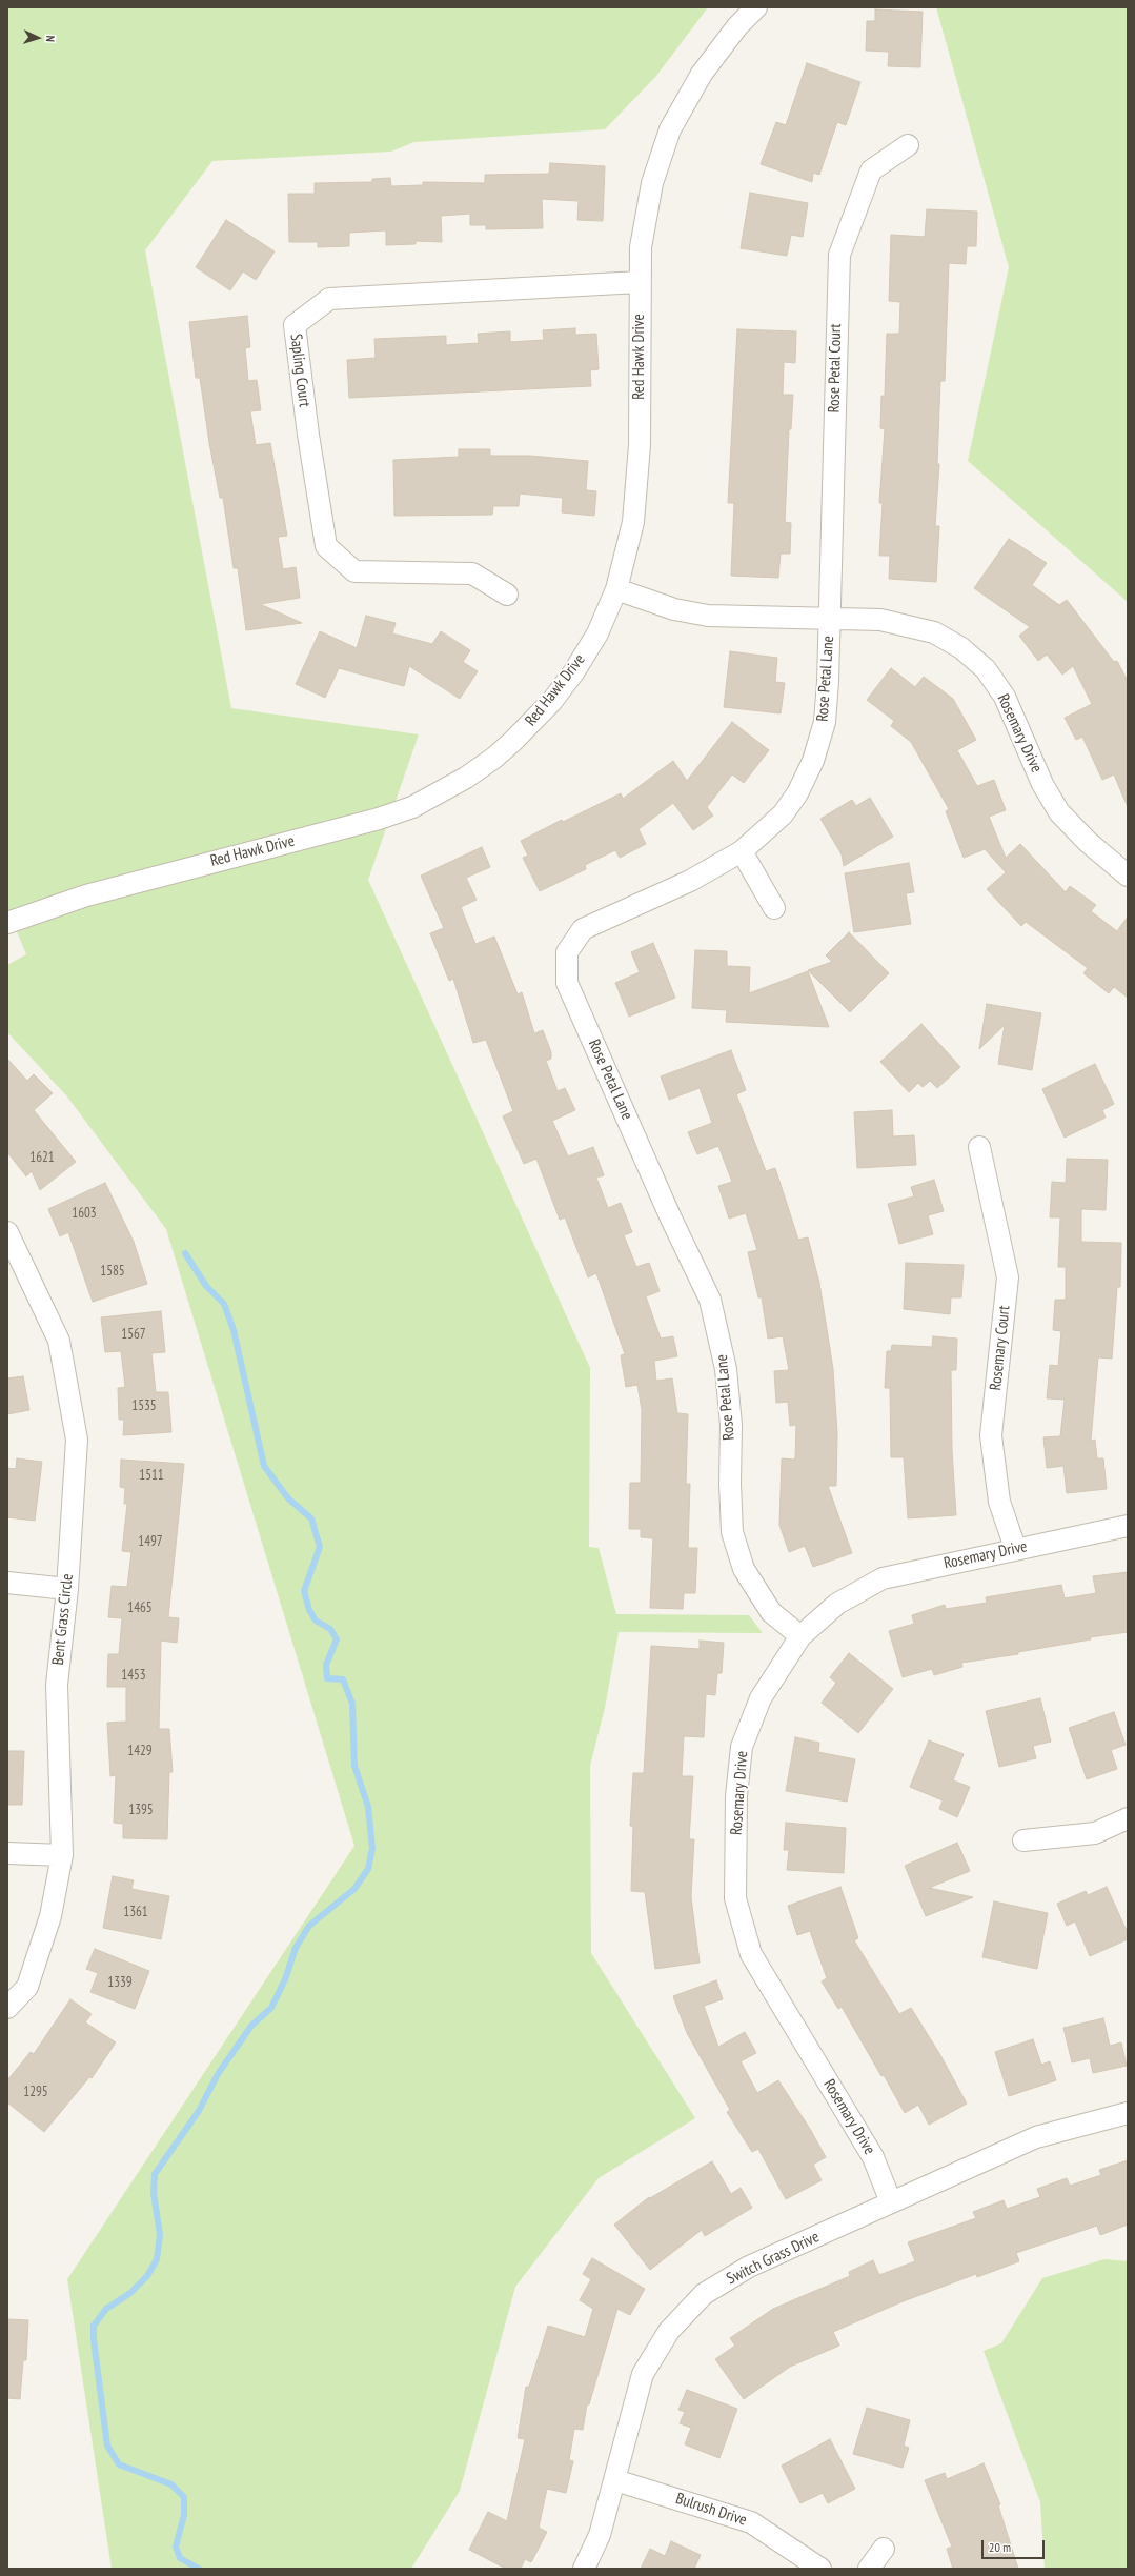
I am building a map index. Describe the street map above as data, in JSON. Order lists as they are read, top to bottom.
{
  "streets": {
    "street": [
      "Red Hawk Drive",
      "Rose Petal Court",
      "Sapling Court",
      "Rose Petal Lane",
      "Rosemary Drive",
      "Rosemary Court",
      "Bent Grass Circle",
      "Switch Grass Drive",
      "Bulrush Drive"
    ]
  },
  "crossings": [
    ["Red Hawk Drive", "Sapling Court"],
    ["Red Hawk Drive", "Rosemary Drive"],
    ["Rose Petal Court", "Rose Petal Lane"],
    ["Rose Petal Court", "Rosemary Drive"],
    ["Rose Petal Lane", "Rosemary Drive"],
    ["Rosemary Drive", "Rosemary Court"],
    ["Rosemary Drive", "Switch Grass Drive"],
    ["Switch Grass Drive", "Bulrush Drive"]
  ],
  "house_numbers": [
    "1621",
    "1603",
    "1585",
    "1567",
    "1535",
    "1511",
    "1497",
    "1465",
    "1453",
    "1429",
    "1395",
    "1361",
    "1339",
    "1295"
  ],
  "scale_bar": "20 m",
  "north": "right"
}
